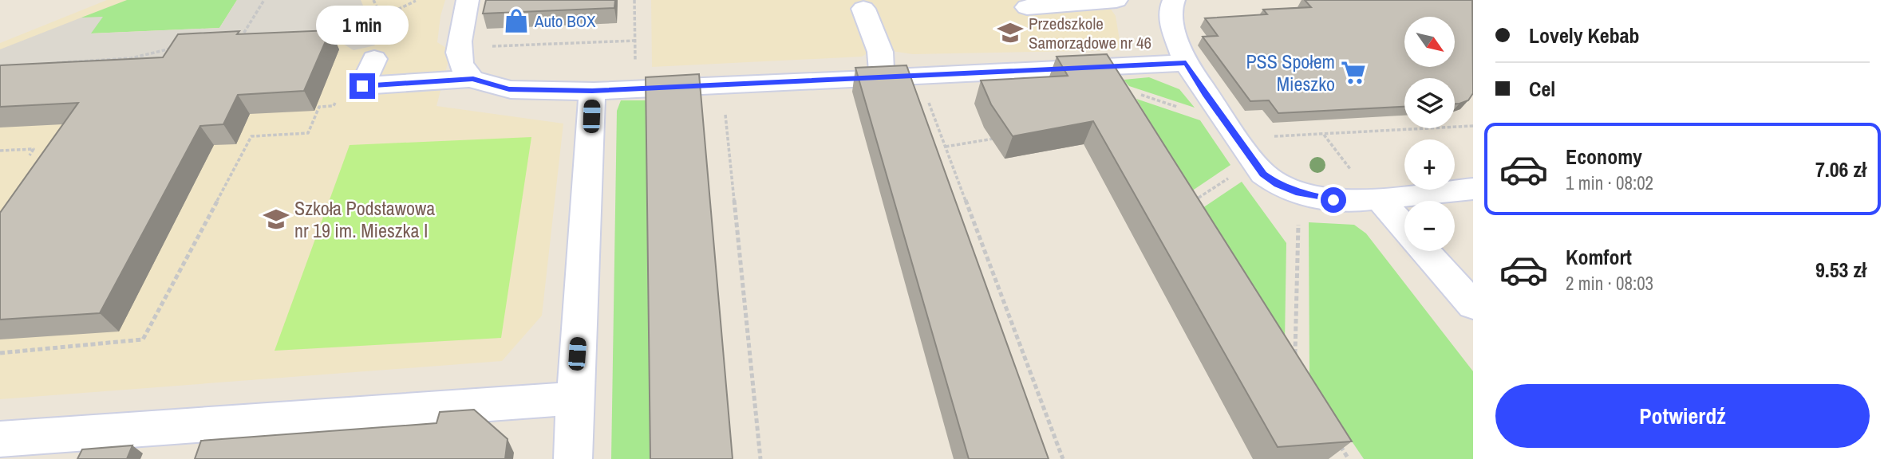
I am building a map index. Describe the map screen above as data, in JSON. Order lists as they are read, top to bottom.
{
  "places": {
    "shop": ["Auto BOX"],
    "school or university": ["Przedszkole Samorządowe nr 46", "Szkoła Podstawowa nr 19 im. Mieszka I"],
    "supermarket": ["PSS Społem Mieszko"]
  },
  "north": "bottom right",
  "page": {
    "banner": ["Lovely Kebab", "Cel"],
    "bubble": "1 min",
    "map_buttons": ["+", "−"],
    "list": [
      {
        "name": "Economy",
        "note": "1 min · 08:02",
        "value": "7.06 zł"
      },
      {
        "name": "Komfort",
        "note": "2 min · 08:03",
        "value": "9.53 zł"
      }
    ],
    "buttons": "Potwierdź"
  }
}
